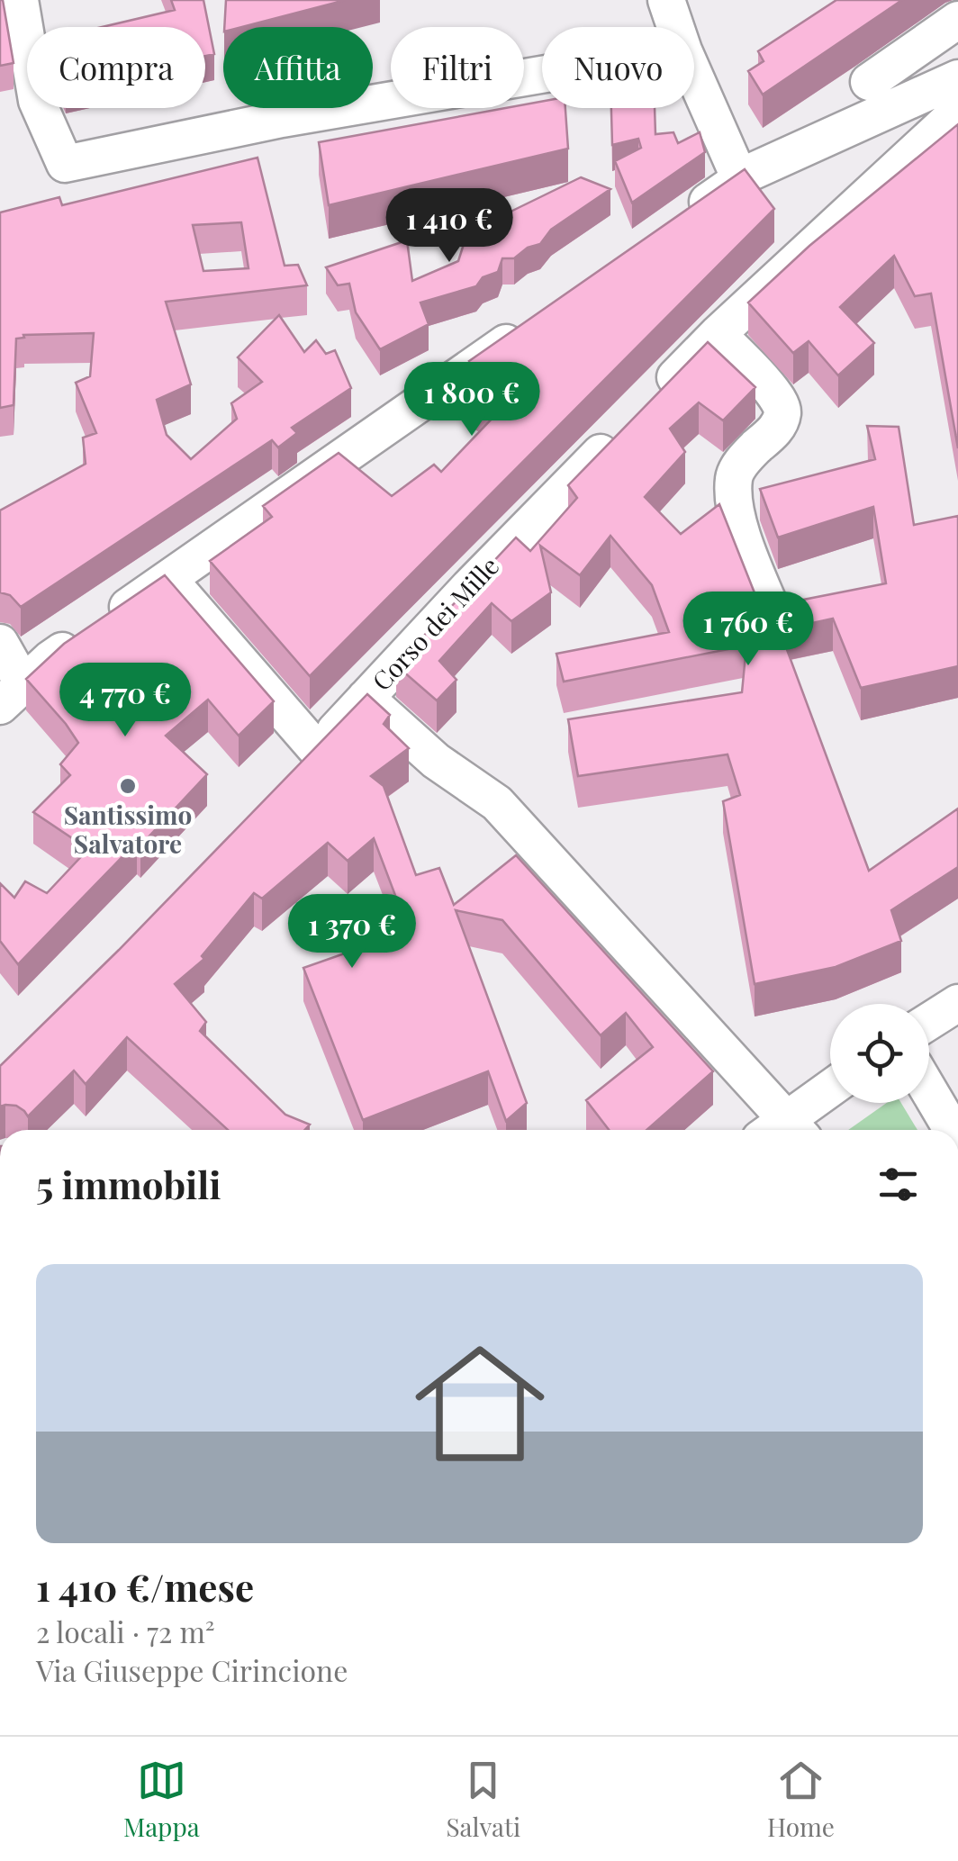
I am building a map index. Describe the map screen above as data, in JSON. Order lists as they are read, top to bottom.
{
  "streets": {
    "street": ["Corso dei Mille"]
  },
  "places": ["Santissimo Salvatore"],
  "page": {
    "chip": [
      "Compra",
      "Affitta",
      "Filtri",
      "Nuovo"
    ],
    "price": [
      "1 410 €",
      "1 800 €",
      "1 760 €",
      "4 770 €",
      "1 370 €"
    ],
    "heading": "5 immobili",
    "list": [
      {
        "name": "1 410 €/mese",
        "note": "2 locali · 72 m² · Via Giuseppe Cirincione"
      }
    ],
    "tabs": ["Mappa", "Salvati", "Home"]
  }
}
